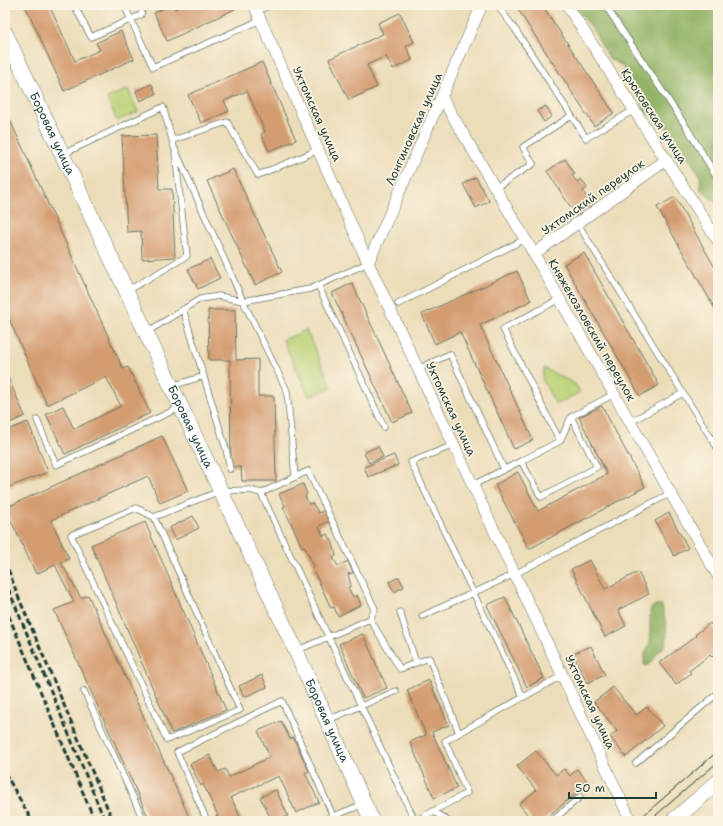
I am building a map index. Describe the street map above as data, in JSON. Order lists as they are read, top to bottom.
{
  "streets": {
    "street": [
      "Ухтомская улица",
      "Крюковская улица",
      "Лонгиновская улица",
      "Боровая улица",
      "Ухтомский переулок",
      "Княжекозловский переулок"
    ]
  },
  "crossings": [
    ["Ухтомская улица", "Лонгиновская улица"],
    ["Крюковская улица", "Ухтомский переулок"],
    ["Лонгиновская улица", "Княжекозловский переулок"],
    ["Ухтомский переулок", "Княжекозловский переулок"]
  ],
  "scale_bar": "50 m"
}
